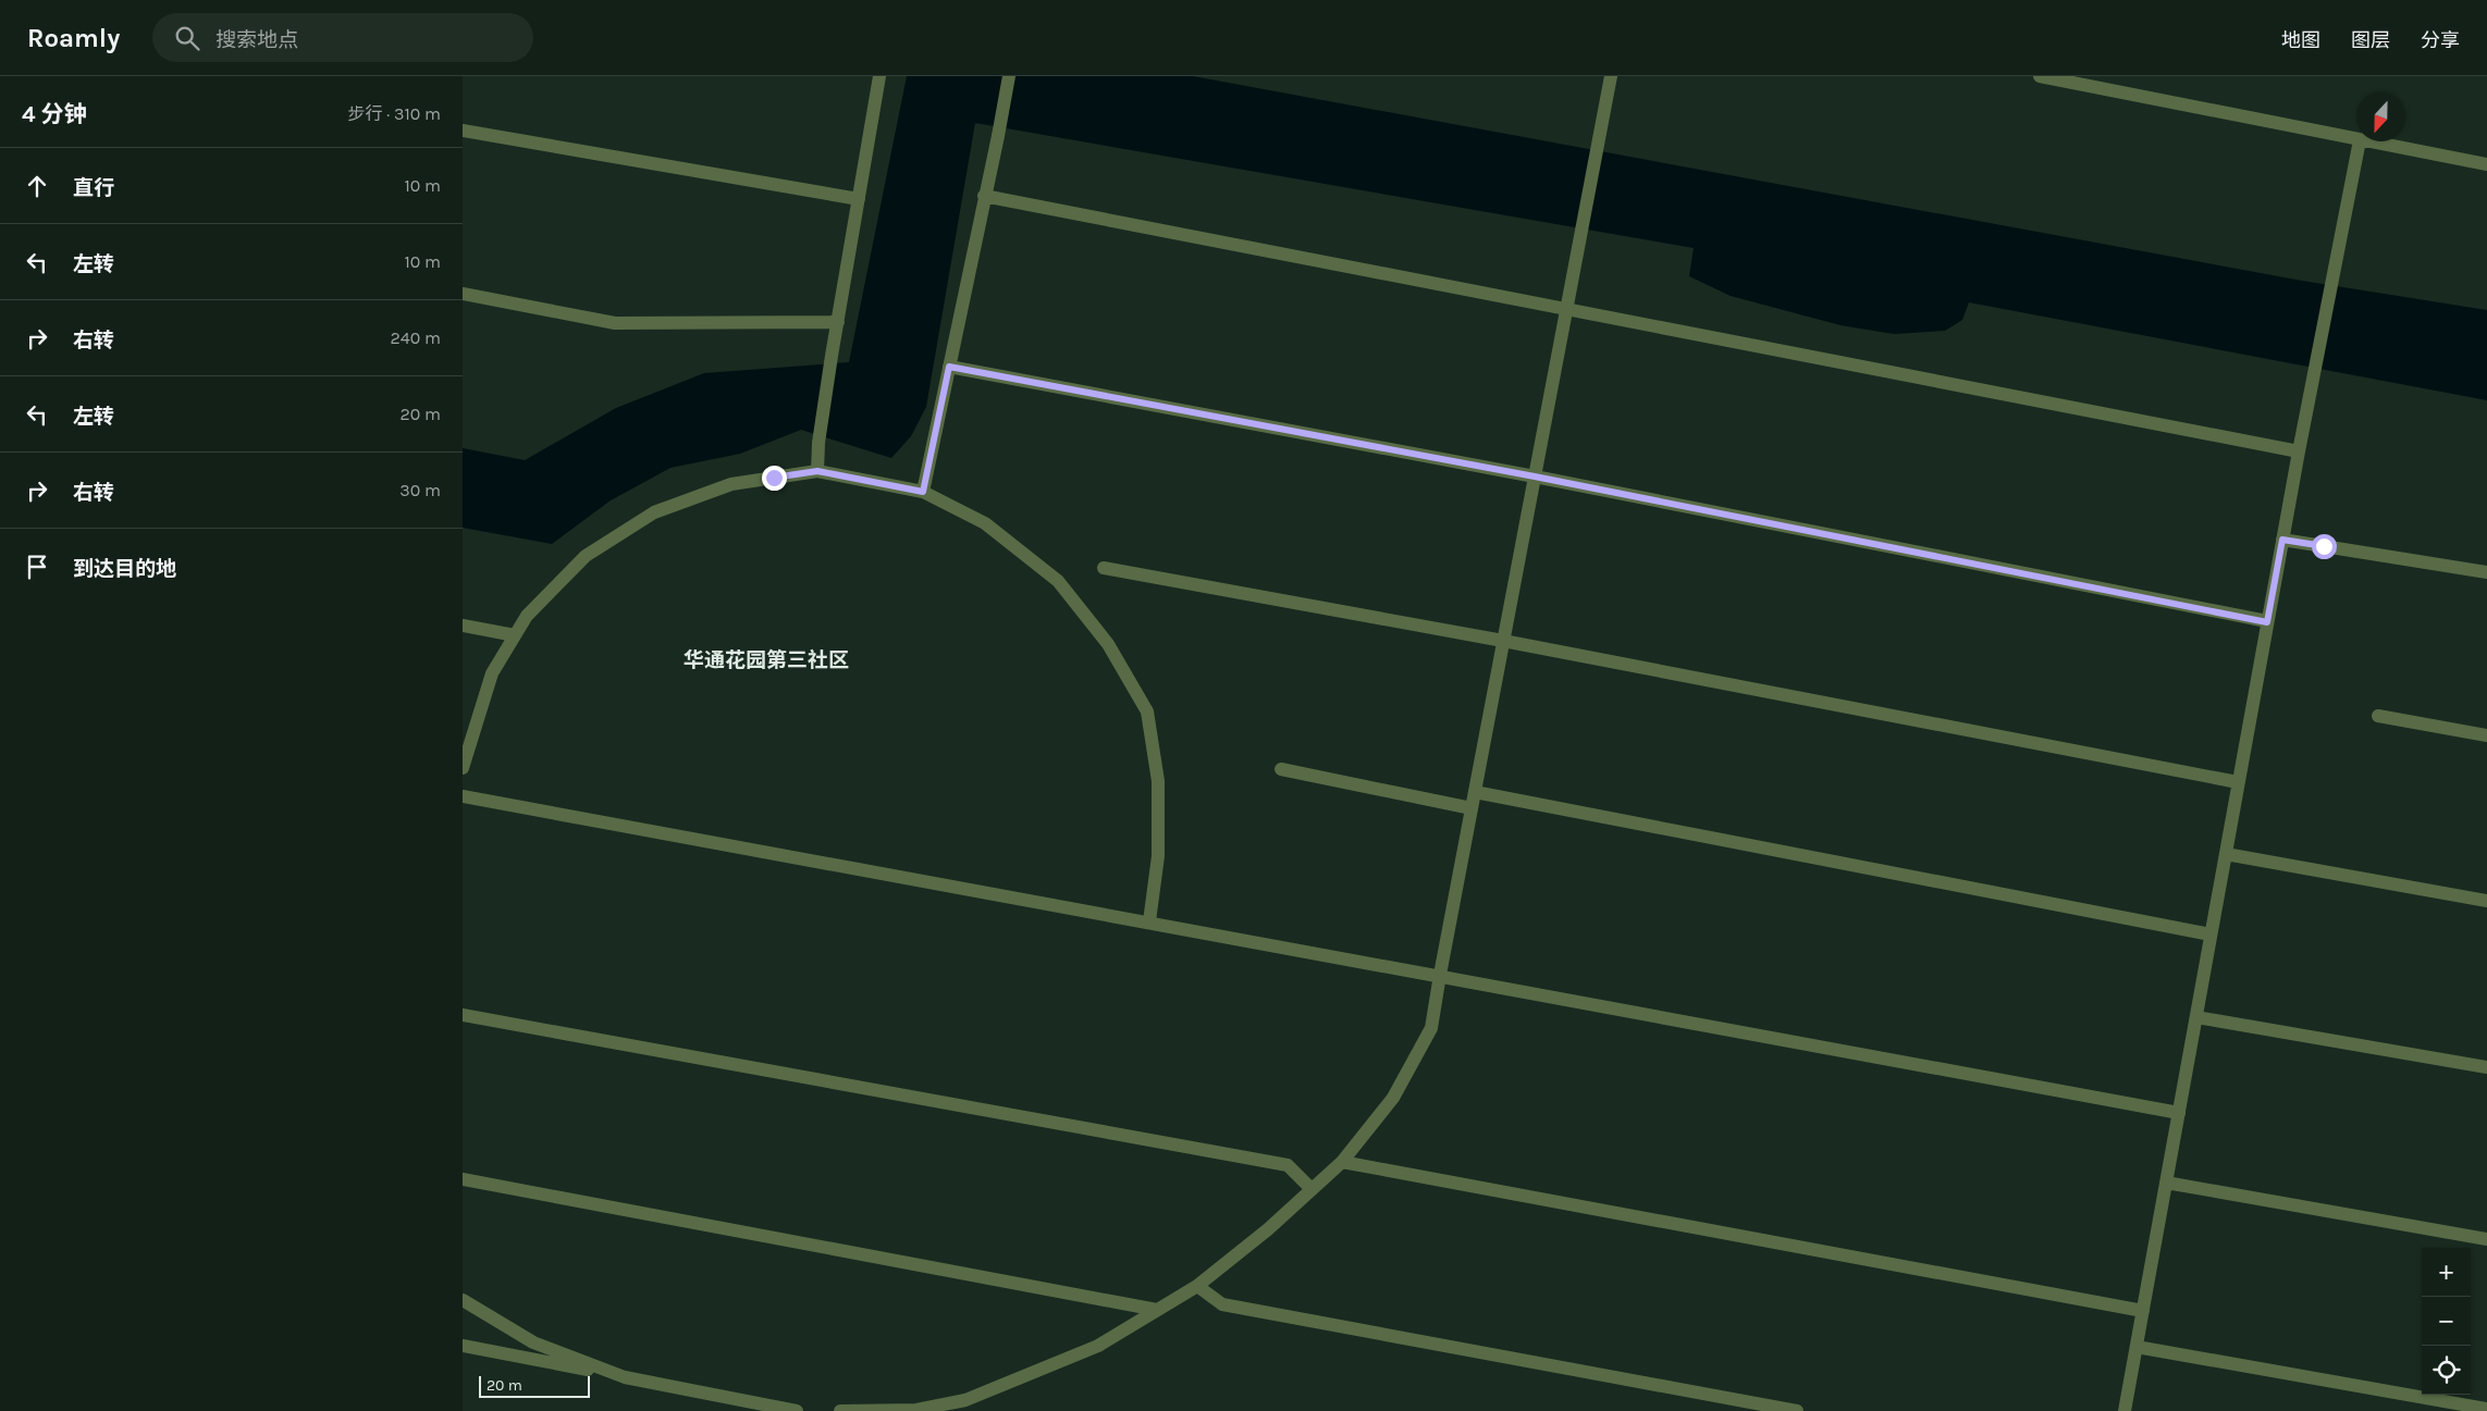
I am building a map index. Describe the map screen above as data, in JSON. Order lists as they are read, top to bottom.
{
  "districts": ["华通花园第三社区"],
  "scale_bar": "20 m",
  "north": "bottom",
  "page": {
    "header": "Roamly",
    "search": "搜索地点",
    "nav": ["地图", "图层", "分享"],
    "heading": ["4 分钟", "步行 · 310 m"],
    "list": [
      ["直行", "10 m"],
      ["左转", "10 m"],
      ["右转", "240 m"],
      ["左转", "20 m"],
      ["右转", "30 m"],
      "到达目的地"
    ],
    "map_buttons": ["+", "−"],
    "scale": "20 m"
  }
}
